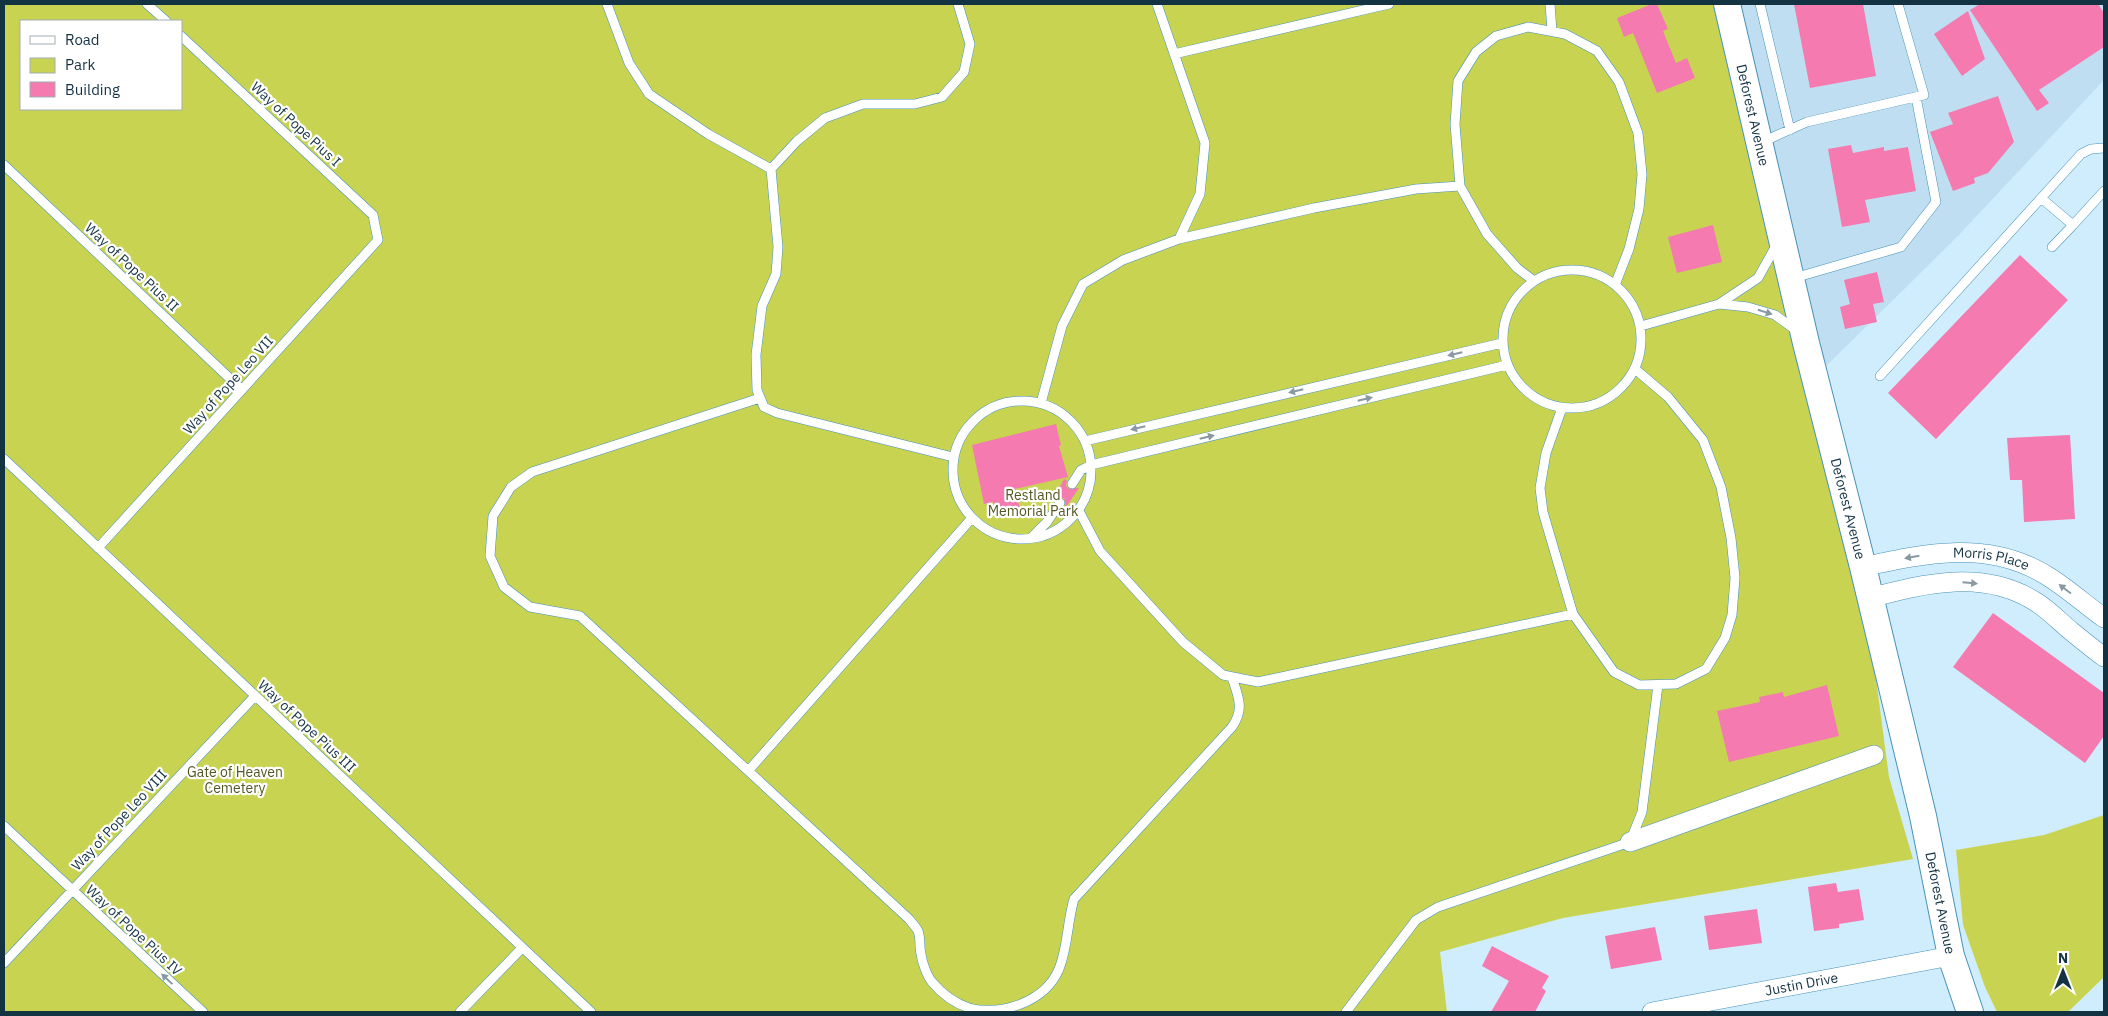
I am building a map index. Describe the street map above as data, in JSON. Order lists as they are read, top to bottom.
{
  "streets": {
    "street": ["Deforest Avenue", "Morris Place", "Justin Drive"],
    "lane": [
      "Way of Pope Pius I",
      "Way of Pope Pius II",
      "Way of Pope Leo VII",
      "Way of Pope Pius III",
      "Way of Pope Leo VIII",
      "Way of Pope Pius IV"
    ]
  },
  "crossings": [
    ["Deforest Avenue", "Morris Place"],
    ["Deforest Avenue", "Justin Drive"],
    ["Way of Pope Pius I", "Way of Pope Leo VII"],
    ["Way of Pope Pius II", "Way of Pope Leo VII"],
    ["Way of Pope Leo VII", "Way of Pope Pius III"],
    ["Way of Pope Pius III", "Way of Pope Leo VIII"],
    ["Way of Pope Leo VIII", "Way of Pope Pius IV"]
  ],
  "one_way": ["Way of Pope Pius IV"],
  "parks": ["Restland Memorial Park", "Gate of Heaven Cemetery"],
  "legend": ["Road", "Park", "Building"],
  "north": "top"
}
